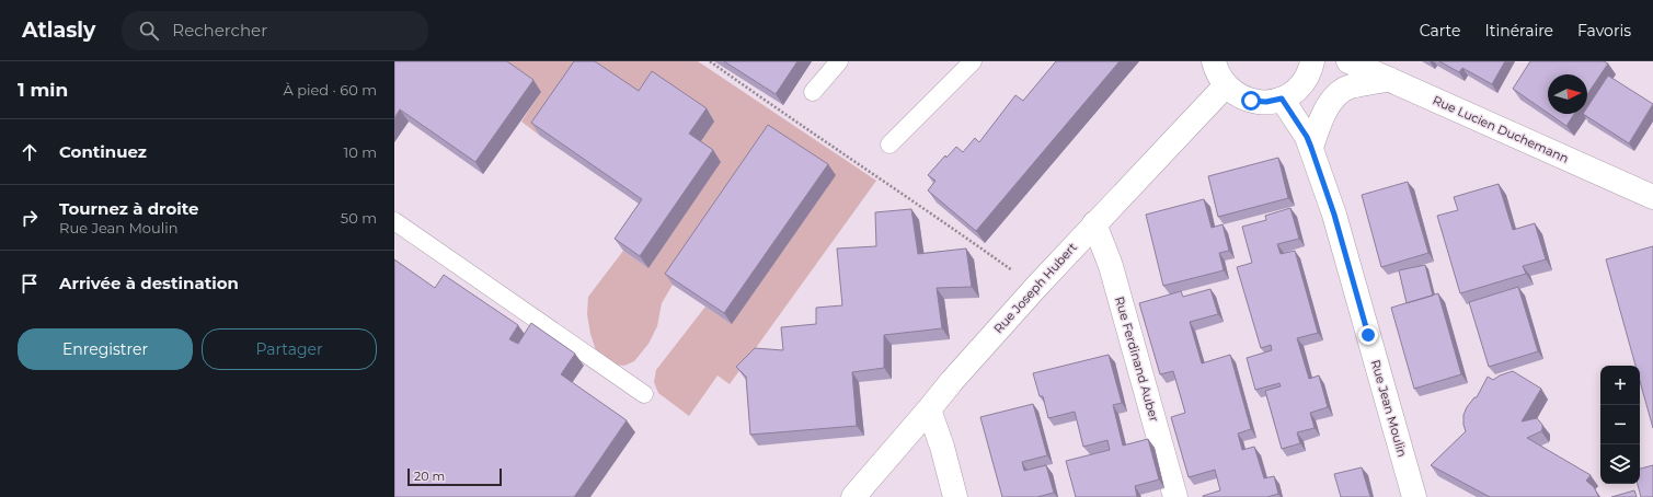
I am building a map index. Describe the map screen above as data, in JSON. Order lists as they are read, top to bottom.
{
  "streets": {
    "main road": [
      "Rue Lucien Duchemann",
      "Rue Joseph Hubert",
      "Rue Ferdinand Auber",
      "Rue Jean Moulin"
    ]
  },
  "crossings": [
    ["Rue Joseph Hubert", "Rue Ferdinand Auber"]
  ],
  "scale_bar": "20 m",
  "north": "right",
  "page": {
    "header": "Atlasly",
    "search": "Rechercher",
    "nav": ["Carte", "Itinéraire", "Favoris"],
    "heading": ["1 min", "À pied · 60 m"],
    "list": [
      ["Continuez", "10 m"],
      ["Tournez à droite", "Rue Jean Moulin", "50 m"],
      "Arrivée à destination"
    ],
    "buttons": ["Enregistrer", "Partager"],
    "map_buttons": ["+", "−"],
    "scale": "20 m"
  }
}
